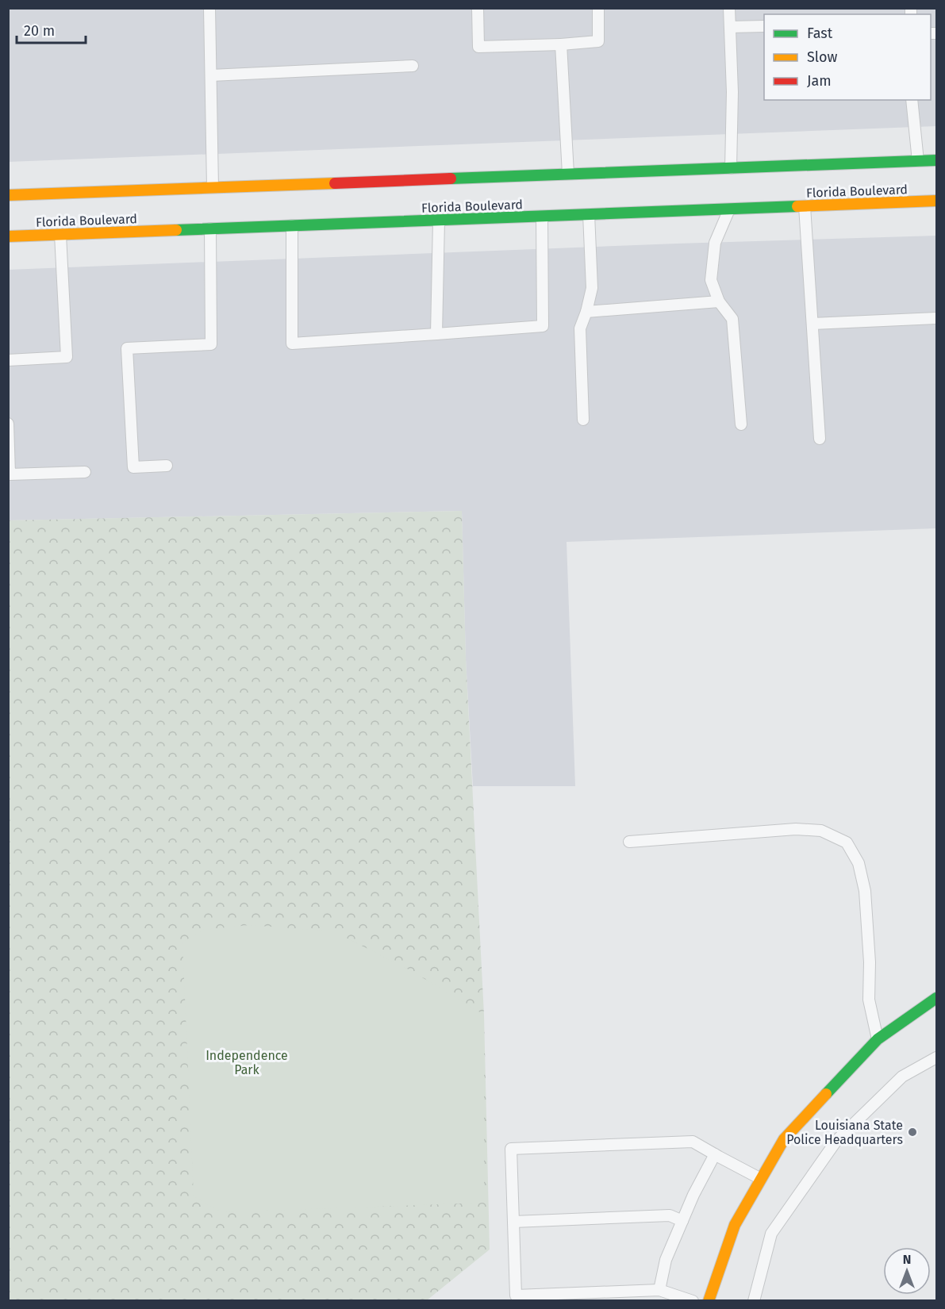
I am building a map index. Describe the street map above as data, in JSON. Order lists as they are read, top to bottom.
{
  "streets": {
    "main road": ["Florida Boulevard"]
  },
  "parks": ["Independence Park"],
  "places": ["Louisiana State Police Headquarters"],
  "legend": ["Fast", "Slow", "Jam"],
  "scale_bar": "20 m",
  "north": "top"
}
